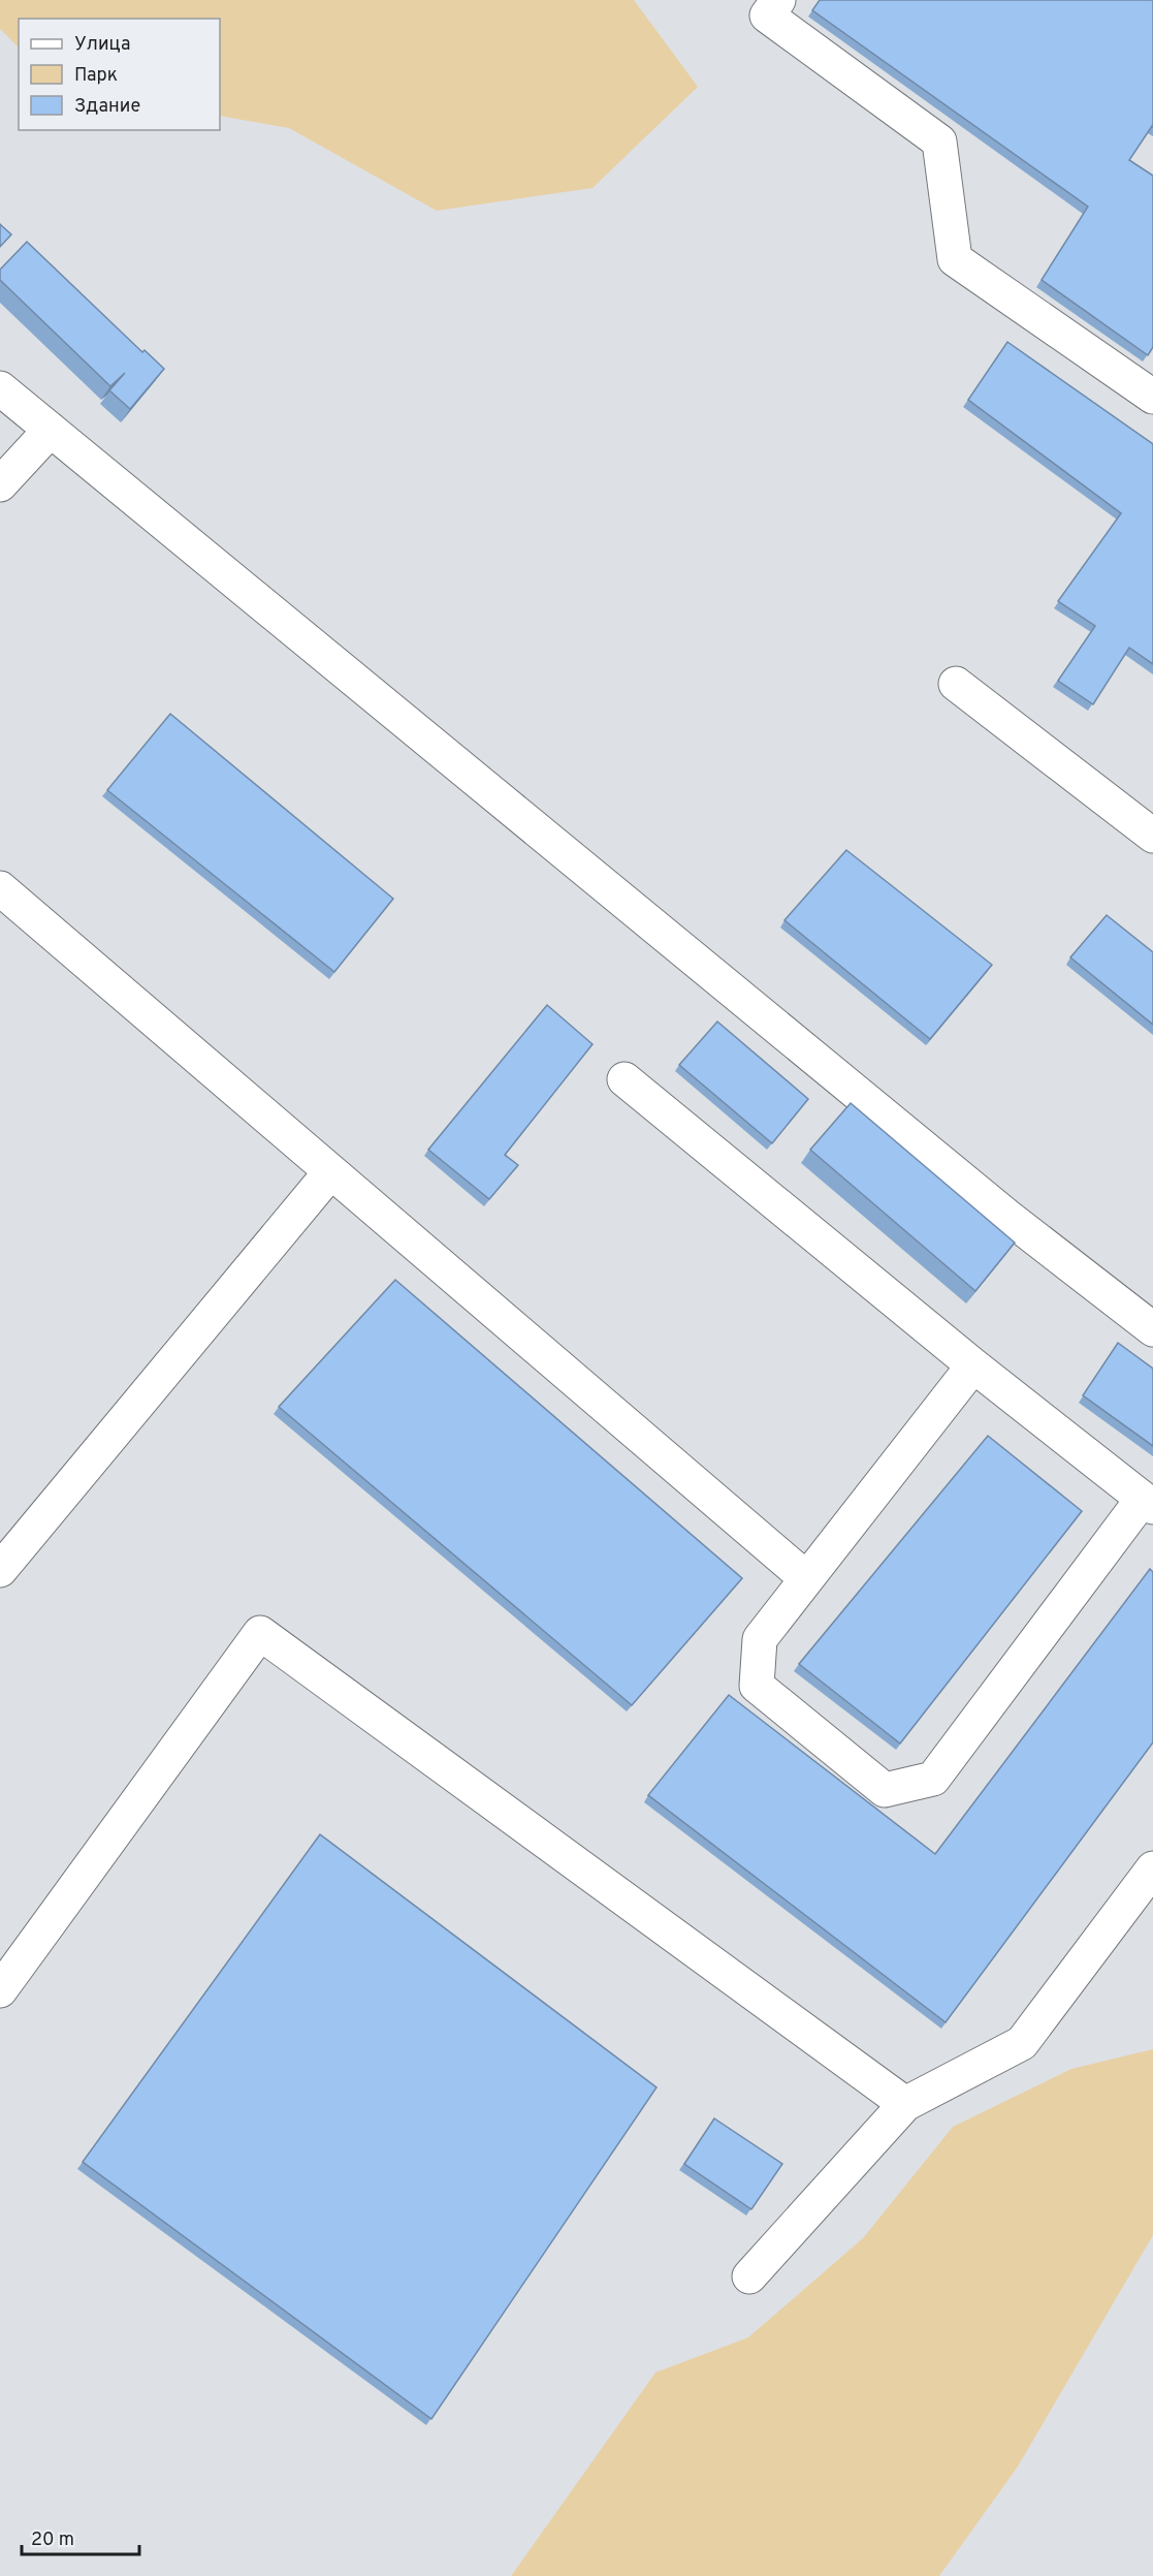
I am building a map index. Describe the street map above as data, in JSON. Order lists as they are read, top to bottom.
{
  "legend": ["Улица", "Парк", "Здание"],
  "scale_bar": "20 m"
}
